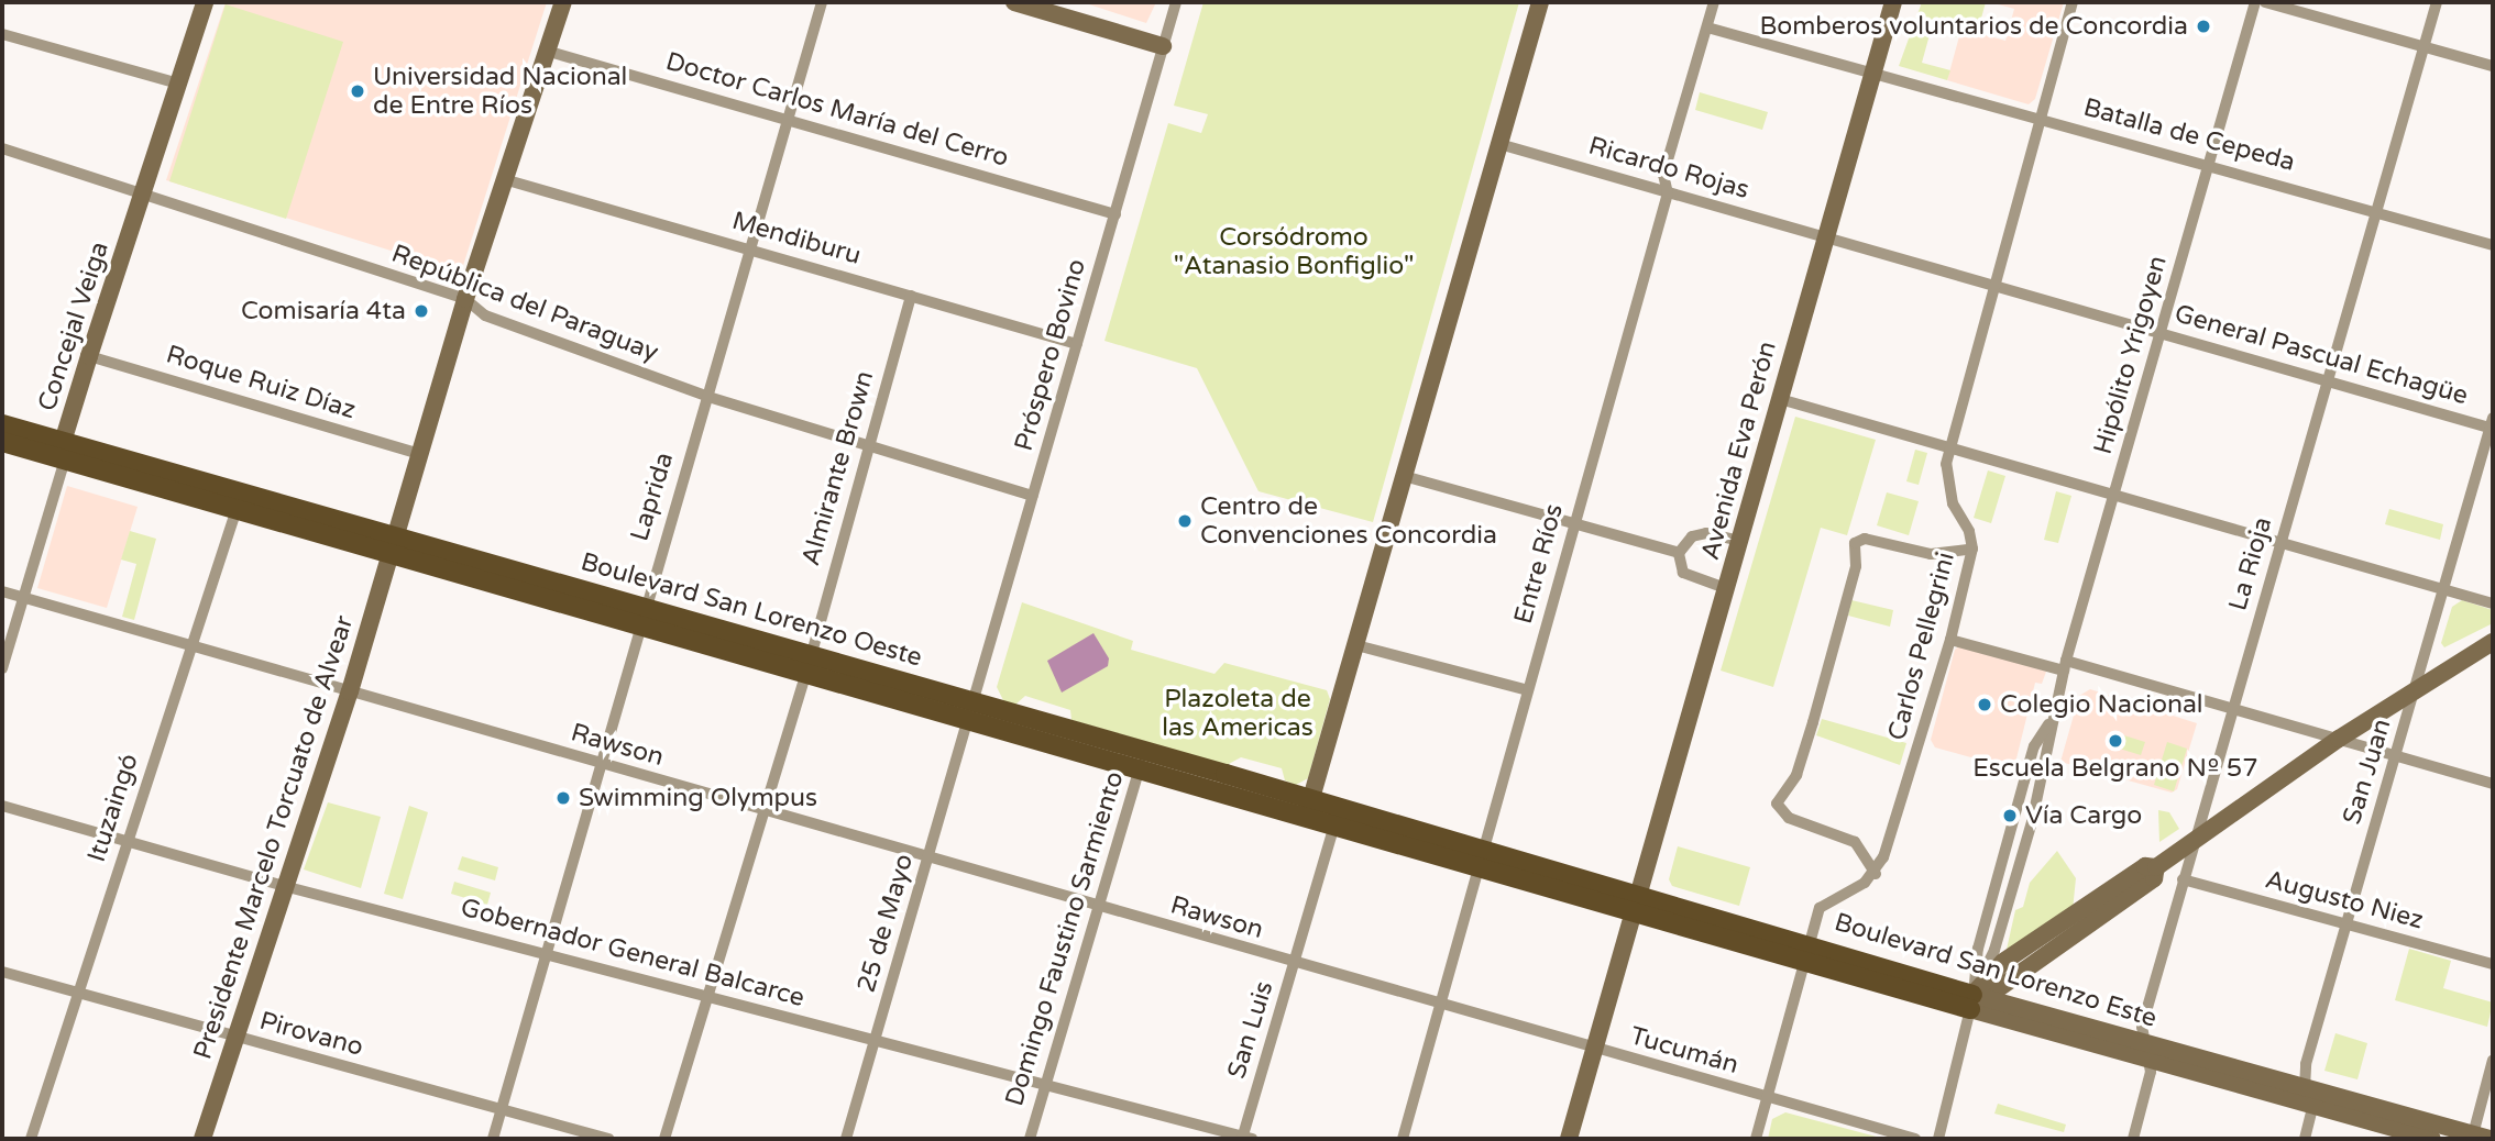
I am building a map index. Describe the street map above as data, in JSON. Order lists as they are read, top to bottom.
{
  "streets": {
    "main road": [
      "Concejal Veiga",
      "Avenida Eva Perón",
      "Boulevard San Lorenzo Oeste",
      "Presidente Marcelo Torcuato de Alvear",
      "Boulevard San Lorenzo Este"
    ],
    "street": [
      "Doctor Carlos María del Cerro",
      "Batalla de Cepeda",
      "Ricardo Rojas",
      "Mendiburu",
      "República del Paraguay",
      "Próspero Bovino",
      "Hipólito Yrigoyen",
      "General Pascual Echagüe",
      "Roque Ruiz Díaz",
      "Almirante Brown",
      "Laprida",
      "Entre Ríos",
      "La Rioja",
      "Carlos Pellegrini",
      "Rawson",
      "San Juan",
      "Ituzaingó",
      "Augusto Niez",
      "25 de Mayo",
      "Domingo Faustino Sarmiento",
      "Gobernador General Balcarce",
      "San Luis",
      "Pirovano",
      "Tucumán"
    ]
  },
  "crossings": [
    ["Doctor Carlos María del Cerro", "Próspero Bovino"],
    ["Doctor Carlos María del Cerro", "Laprida"],
    ["Doctor Carlos María del Cerro", "Presidente Marcelo Torcuato de Alvear"],
    ["Batalla de Cepeda", "Hipólito Yrigoyen"],
    ["Batalla de Cepeda", "Avenida Eva Perón"],
    ["Batalla de Cepeda", "Entre Ríos"],
    ["Batalla de Cepeda", "La Rioja"],
    ["Batalla de Cepeda", "Carlos Pellegrini"],
    ["Ricardo Rojas", "General Pascual Echagüe"],
    ["Ricardo Rojas", "Avenida Eva Perón"],
    ["Ricardo Rojas", "Entre Ríos"],
    ["Mendiburu", "Próspero Bovino"],
    ["Mendiburu", "Almirante Brown"],
    ["Mendiburu", "Laprida"],
    ["Mendiburu", "Presidente Marcelo Torcuato de Alvear"],
    ["República del Paraguay", "Concejal Veiga"],
    ["República del Paraguay", "Próspero Bovino"],
    ["República del Paraguay", "Almirante Brown"],
    ["República del Paraguay", "Laprida"],
    ["República del Paraguay", "Presidente Marcelo Torcuato de Alvear"],
    ["Concejal Veiga", "Roque Ruiz Díaz"],
    ["Concejal Veiga", "Boulevard San Lorenzo Oeste"],
    ["Concejal Veiga", "Rawson"],
    ["Próspero Bovino", "Boulevard San Lorenzo Oeste"],
    ["Próspero Bovino", "25 de Mayo"],
    ["Hipólito Yrigoyen", "General Pascual Echagüe"],
    ["Hipólito Yrigoyen", "Boulevard San Lorenzo Este"],
    ["General Pascual Echagüe", "Avenida Eva Perón"],
    ["General Pascual Echagüe", "La Rioja"],
    ["General Pascual Echagüe", "Carlos Pellegrini"],
    ["General Pascual Echagüe", "San Juan"],
    ["Roque Ruiz Díaz", "Presidente Marcelo Torcuato de Alvear"],
    ["Avenida Eva Perón", "Boulevard San Lorenzo Este"],
    ["Avenida Eva Perón", "Tucumán"],
    ["Almirante Brown", "Boulevard San Lorenzo Oeste"],
    ["Almirante Brown", "Rawson"],
    ["Almirante Brown", "Gobernador General Balcarce"],
    ["Laprida", "Boulevard San Lorenzo Oeste"],
    ["Laprida", "Rawson"],
    ["Laprida", "Gobernador General Balcarce"],
    ["Laprida", "Pirovano"],
    ["Entre Ríos", "Boulevard San Lorenzo Oeste"],
    ["Entre Ríos", "Rawson"],
    ["Entre Ríos", "Boulevard San Lorenzo Este"],
    ["Entre Ríos", "Tucumán"],
    ["La Rioja", "Augusto Niez"],
    ["La Rioja", "Boulevard San Lorenzo Este"],
    ["Boulevard San Lorenzo Oeste", "Ituzaingó"],
    ["Boulevard San Lorenzo Oeste", "Presidente Marcelo Torcuato de Alvear"],
    ["Boulevard San Lorenzo Oeste", "25 de Mayo"],
    ["Boulevard San Lorenzo Oeste", "Domingo Faustino Sarmiento"],
    ["Boulevard San Lorenzo Oeste", "Boulevard San Lorenzo Este"],
    ["Boulevard San Lorenzo Oeste", "San Luis"],
    ["Rawson", "Ituzaingó"],
    ["Rawson", "Presidente Marcelo Torcuato de Alvear"],
    ["Rawson", "25 de Mayo"],
    ["Rawson", "Domingo Faustino Sarmiento"],
    ["Rawson", "San Luis"],
    ["Rawson", "Tucumán"],
    ["San Juan", "Augusto Niez"],
    ["San Juan", "Boulevard San Lorenzo Este"],
    ["Ituzaingó", "Gobernador General Balcarce"],
    ["Ituzaingó", "Pirovano"],
    ["Presidente Marcelo Torcuato de Alvear", "Gobernador General Balcarce"],
    ["Presidente Marcelo Torcuato de Alvear", "Pirovano"],
    ["25 de Mayo", "Gobernador General Balcarce"],
    ["Domingo Faustino Sarmiento", "Gobernador General Balcarce"],
    ["Gobernador General Balcarce", "San Luis"]
  ],
  "parks": ["Corsódromo \"Atanasio Bonfiglio\"", "Plazoleta de las Americas"],
  "places": [
    "Bomberos voluntarios de Concordia",
    "Universidad Nacional de Entre Ríos",
    "Comisaría 4ta",
    "Centro de Convenciones Concordia",
    "Colegio Nacional",
    "Escuela Belgrano Nº 57",
    "Swimming Olympus",
    "Vía Cargo"
  ]
}
